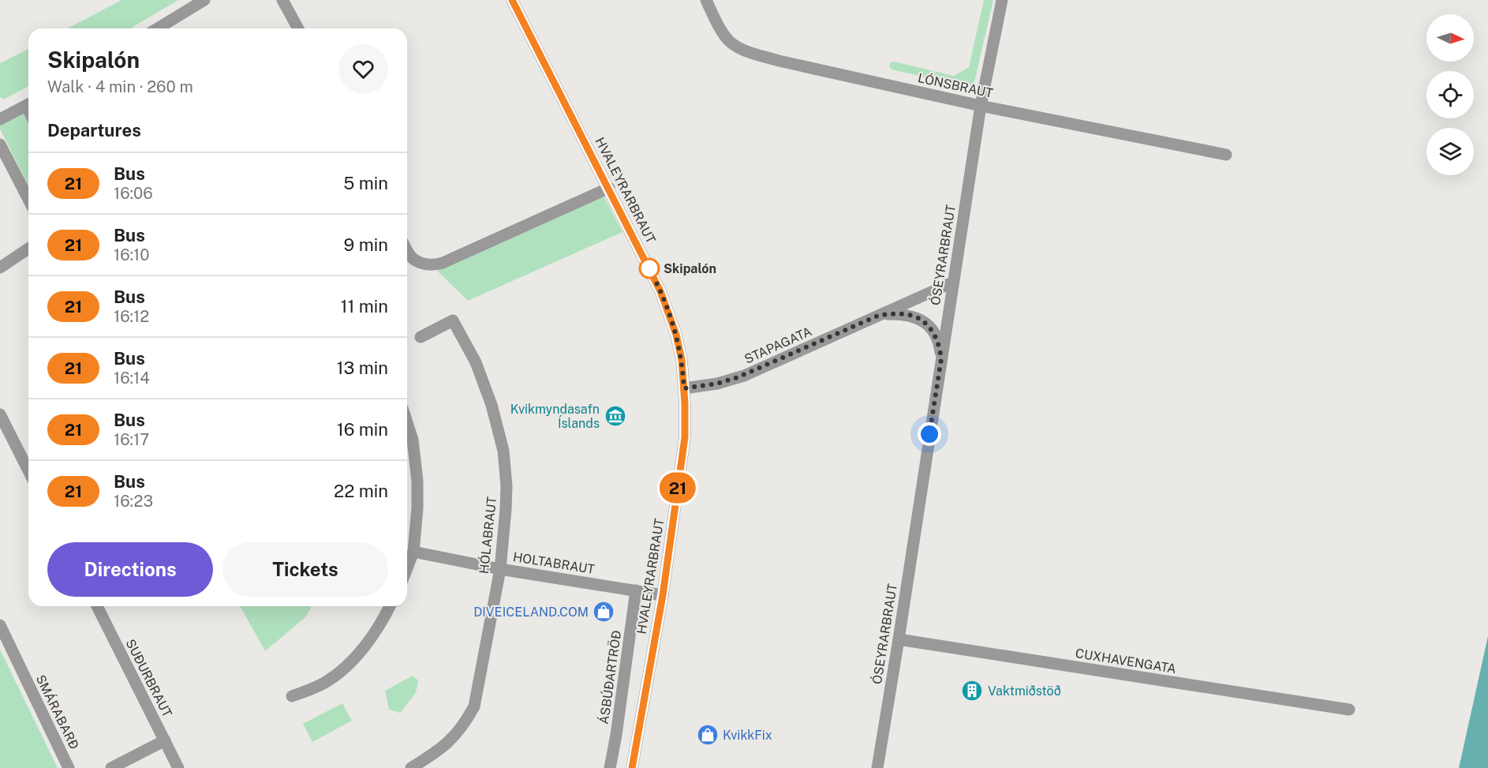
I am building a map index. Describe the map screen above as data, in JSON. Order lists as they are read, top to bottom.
{
  "streets": {
    "street": [
      "LÓNSBRAUT",
      "HVALEYRARBRAUT",
      "ÓSEYRARBRAUT",
      "STAPAGATA",
      "HÓLABRAUT",
      "HOLTABRAUT",
      "CUXHAVENGATA",
      "ÁSBÚÐARTRÖÐ",
      "SUÐURBRAUT",
      "SMÁRABARÐ"
    ]
  },
  "crossings": [
    ["LÓNSBRAUT", "ÓSEYRARBRAUT"],
    ["HVALEYRARBRAUT", "STAPAGATA"],
    ["HVALEYRARBRAUT", "HOLTABRAUT"],
    ["ÓSEYRARBRAUT", "STAPAGATA"],
    ["ÓSEYRARBRAUT", "CUXHAVENGATA"],
    ["HÓLABRAUT", "HOLTABRAUT"],
    ["HOLTABRAUT", "ÁSBÚÐARTRÖÐ"]
  ],
  "places": {
    "other": ["Skipalón"],
    "museum": ["Kvikmyndasafn Íslands"],
    "shop": ["DIVEICELAND.COM", "KvikkFix"],
    "building": ["Vaktmiðstöð"]
  },
  "lines": ["bus line 21"],
  "north": "right",
  "page": {
    "on_map": "21",
    "heading": [
      ["Skipalón", "Walk · 4 min · 260 m"],
      "Departures"
    ],
    "list": [
      {
        "mark": "21",
        "name": "Bus",
        "note": "16:06",
        "value": "5 min"
      },
      {
        "mark": "21",
        "name": "Bus",
        "note": "16:10",
        "value": "9 min"
      },
      {
        "mark": "21",
        "name": "Bus",
        "note": "16:12",
        "value": "11 min"
      },
      {
        "mark": "21",
        "name": "Bus",
        "note": "16:14",
        "value": "13 min"
      },
      {
        "mark": "21",
        "name": "Bus",
        "note": "16:17",
        "value": "16 min"
      },
      {
        "mark": "21",
        "name": "Bus",
        "note": "16:23",
        "value": "22 min"
      }
    ],
    "buttons": ["Directions", "Tickets"]
  }
}
